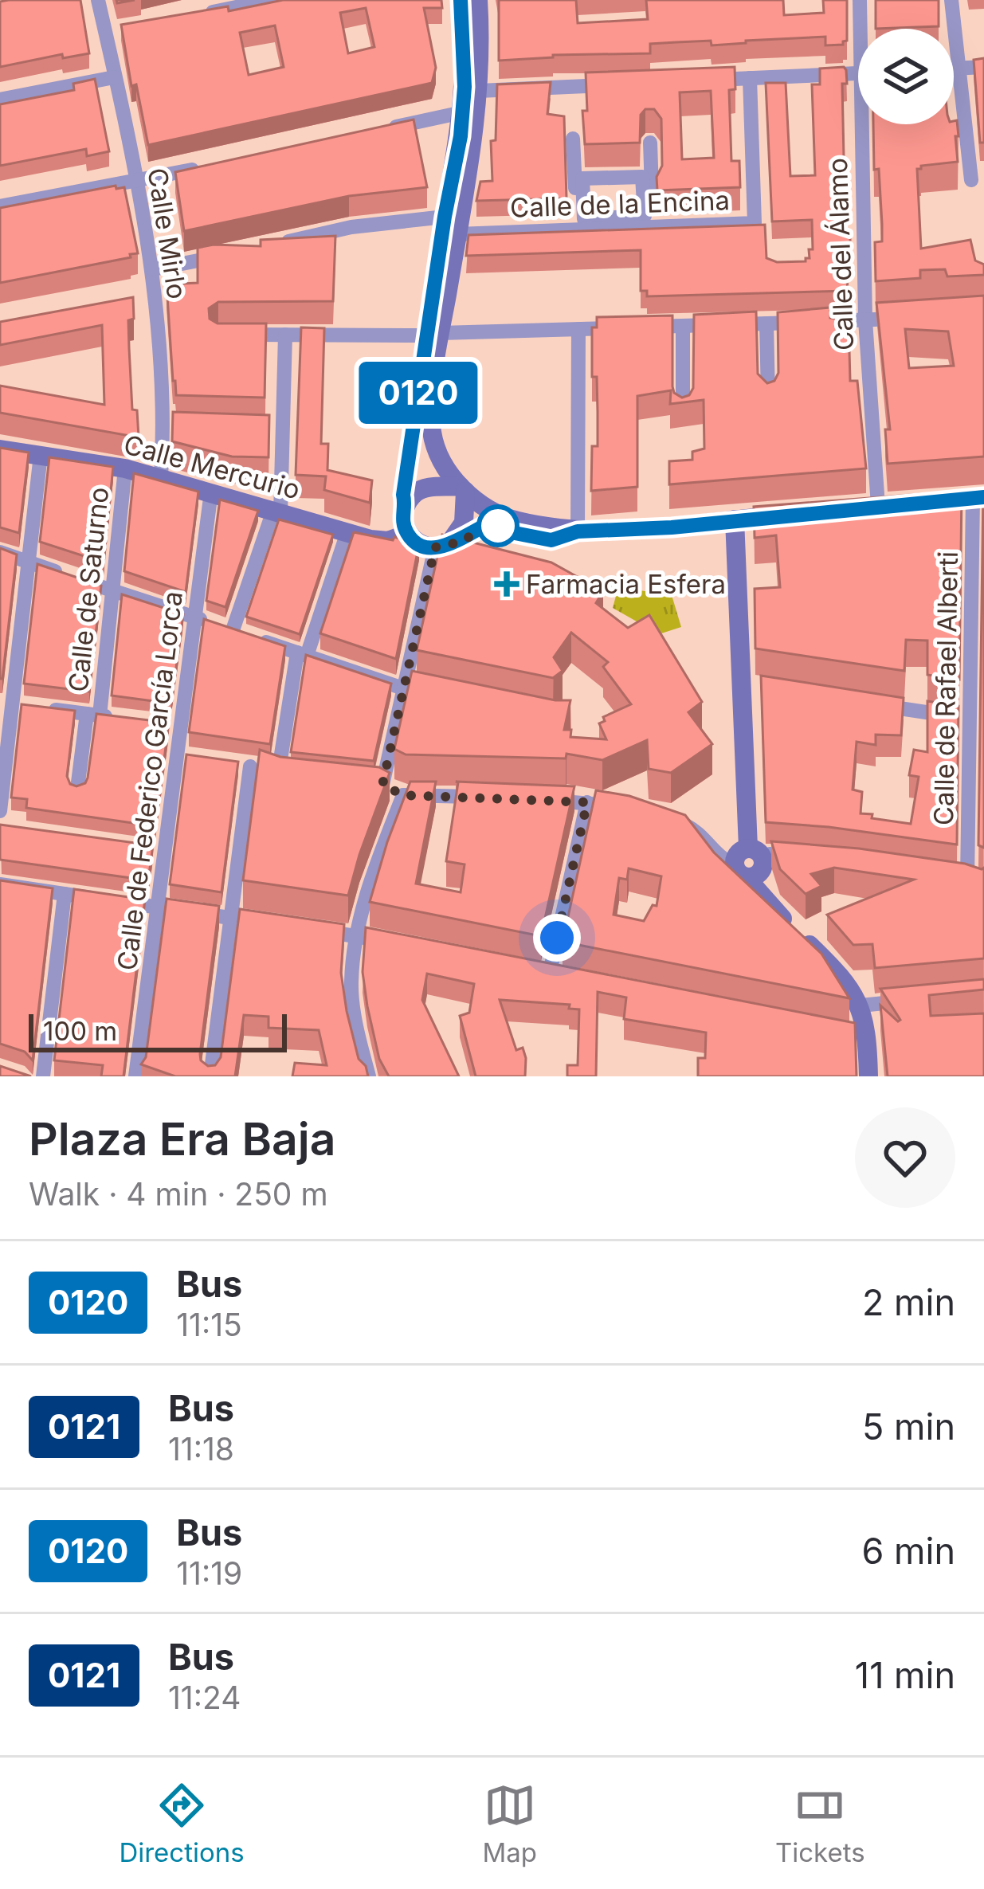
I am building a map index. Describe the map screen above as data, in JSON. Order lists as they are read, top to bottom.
{
  "streets": {
    "street": [
      "Calle de la Encina",
      "Calle Mirlo",
      "Calle del Álamo",
      "Calle Mercurio",
      "Calle de Saturno",
      "Calle de Rafael Alberti",
      "Calle de Federico García Lorca"
    ]
  },
  "crossings": [
    ["Calle Mirlo", "Calle Mercurio"],
    ["Calle Mercurio", "Calle de Saturno"],
    ["Calle Mercurio", "Calle de Federico García Lorca"]
  ],
  "places": {
    "health": ["Farmacia Esfera"]
  },
  "lines": ["bus line 0120"],
  "scale_bar": "100 m",
  "page": {
    "on_map": "0120",
    "scale": "100 m",
    "heading": ["Plaza Era Baja", "Walk · 4 min · 250 m"],
    "list": [
      {
        "mark": "0120",
        "name": "Bus",
        "note": "11:15",
        "value": "2 min"
      },
      {
        "mark": "0121",
        "name": "Bus",
        "note": "11:18",
        "value": "5 min"
      },
      {
        "mark": "0120",
        "name": "Bus",
        "note": "11:19",
        "value": "6 min"
      },
      {
        "mark": "0121",
        "name": "Bus",
        "note": "11:24",
        "value": "11 min"
      }
    ],
    "tabs": ["Directions", "Map", "Tickets"]
  }
}
